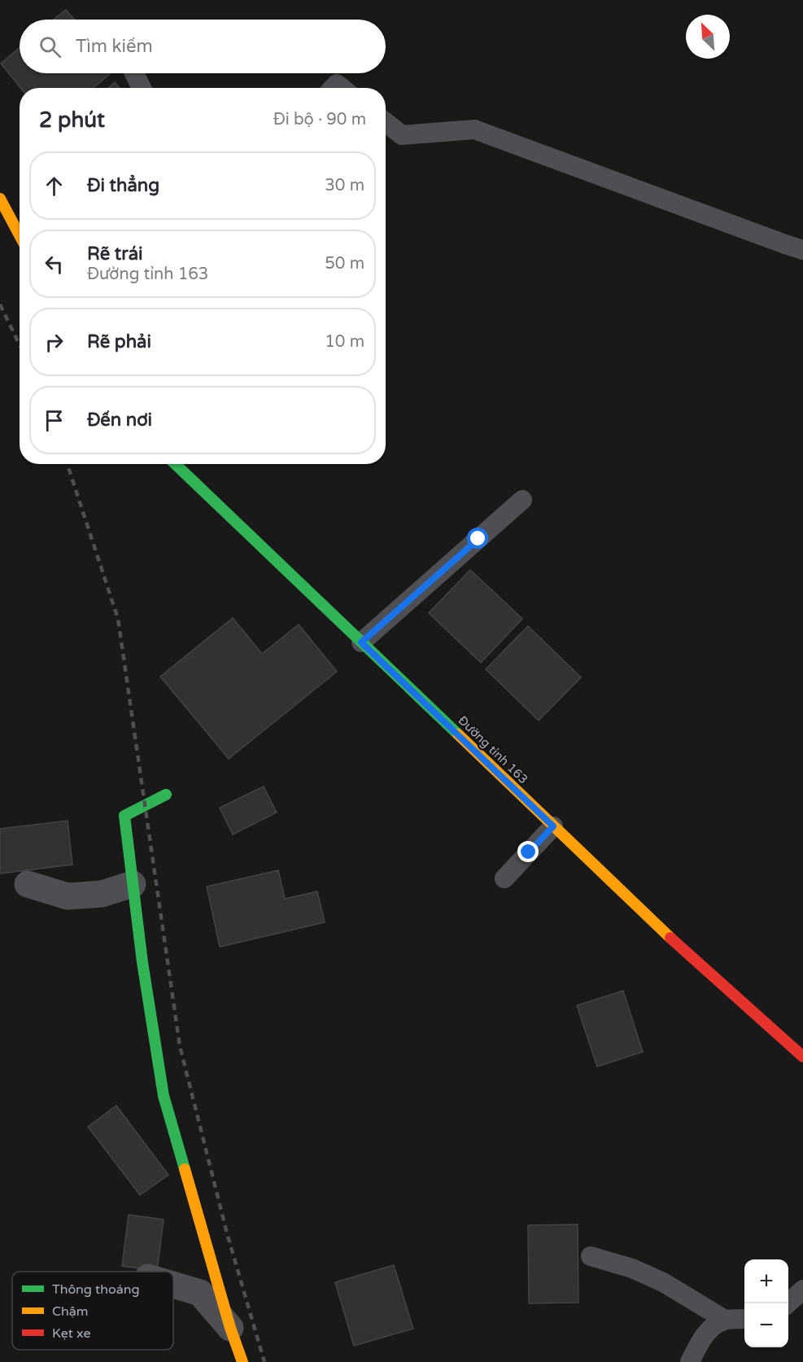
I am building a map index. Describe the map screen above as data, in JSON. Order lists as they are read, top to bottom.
{
  "streets": {
    "main road": ["Đường tỉnh 163"]
  },
  "legend": ["Thông thoáng", "Chậm", "Kẹt xe"],
  "north": "top left",
  "page": {
    "search": "Tìm kiếm",
    "heading": ["2 phút", "Đi bộ · 90 m"],
    "list": [
      ["Đi thẳng", "30 m"],
      ["Rẽ trái", "Đường tỉnh 163", "50 m"],
      ["Rẽ phải", "10 m"],
      "Đến nơi"
    ],
    "map_buttons": ["+", "−"]
  }
}
